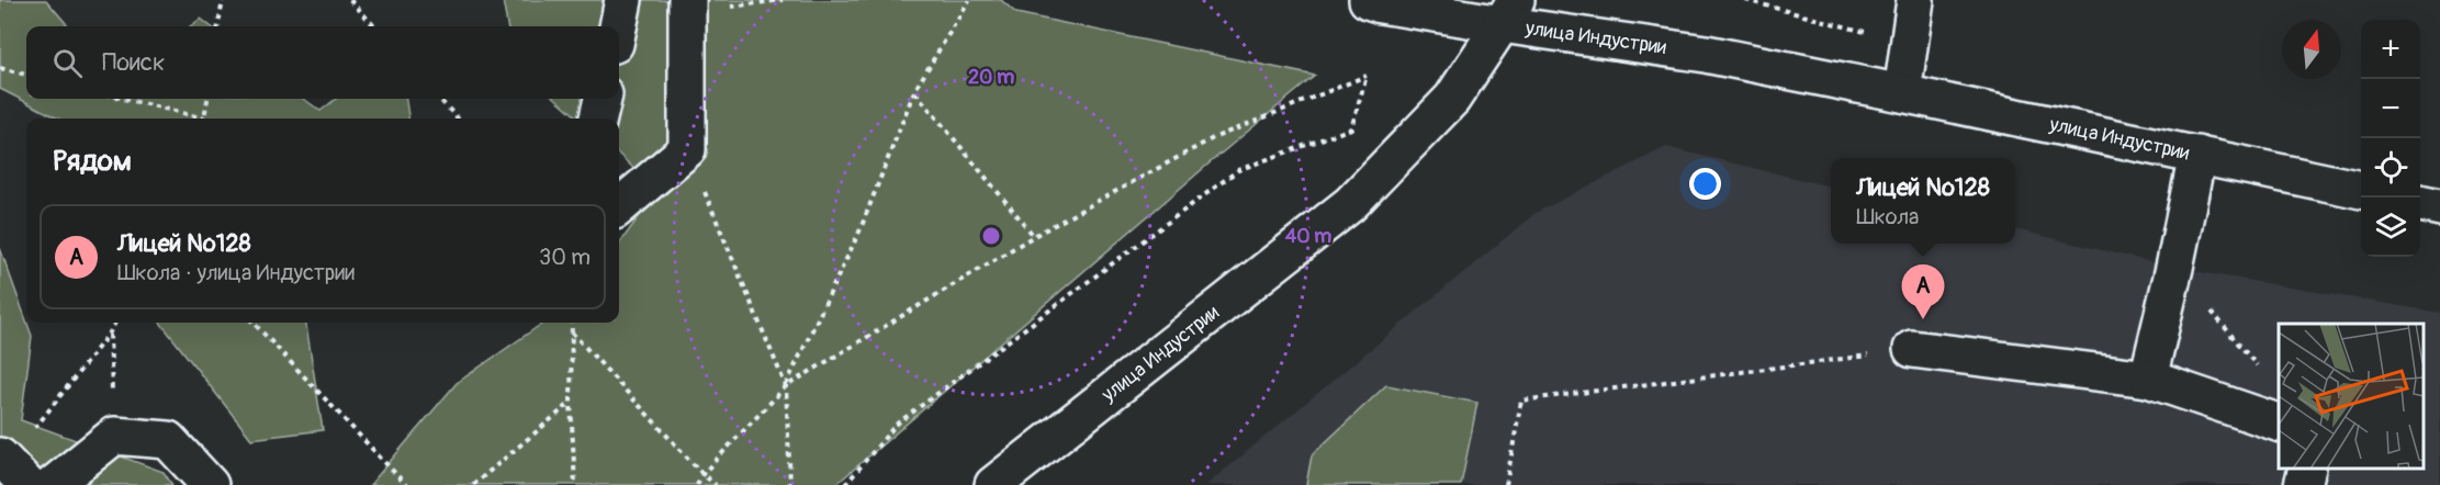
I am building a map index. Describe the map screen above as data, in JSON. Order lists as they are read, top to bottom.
{
  "streets": {
    "street": ["улица Индустрии"]
  },
  "north": "top",
  "page": {
    "map_buttons": ["+", "−"],
    "search": "Поиск",
    "heading": "Рядом",
    "popup": ["Лицей №128", "Школа"],
    "list": [
      {
        "mark": "A",
        "name": "Лицей №128",
        "note": "Школа · улица Индустрии",
        "value": "30 m"
      }
    ],
    "pins": "A"
  },
  "rings": ["20 m", "40 m"]
}
